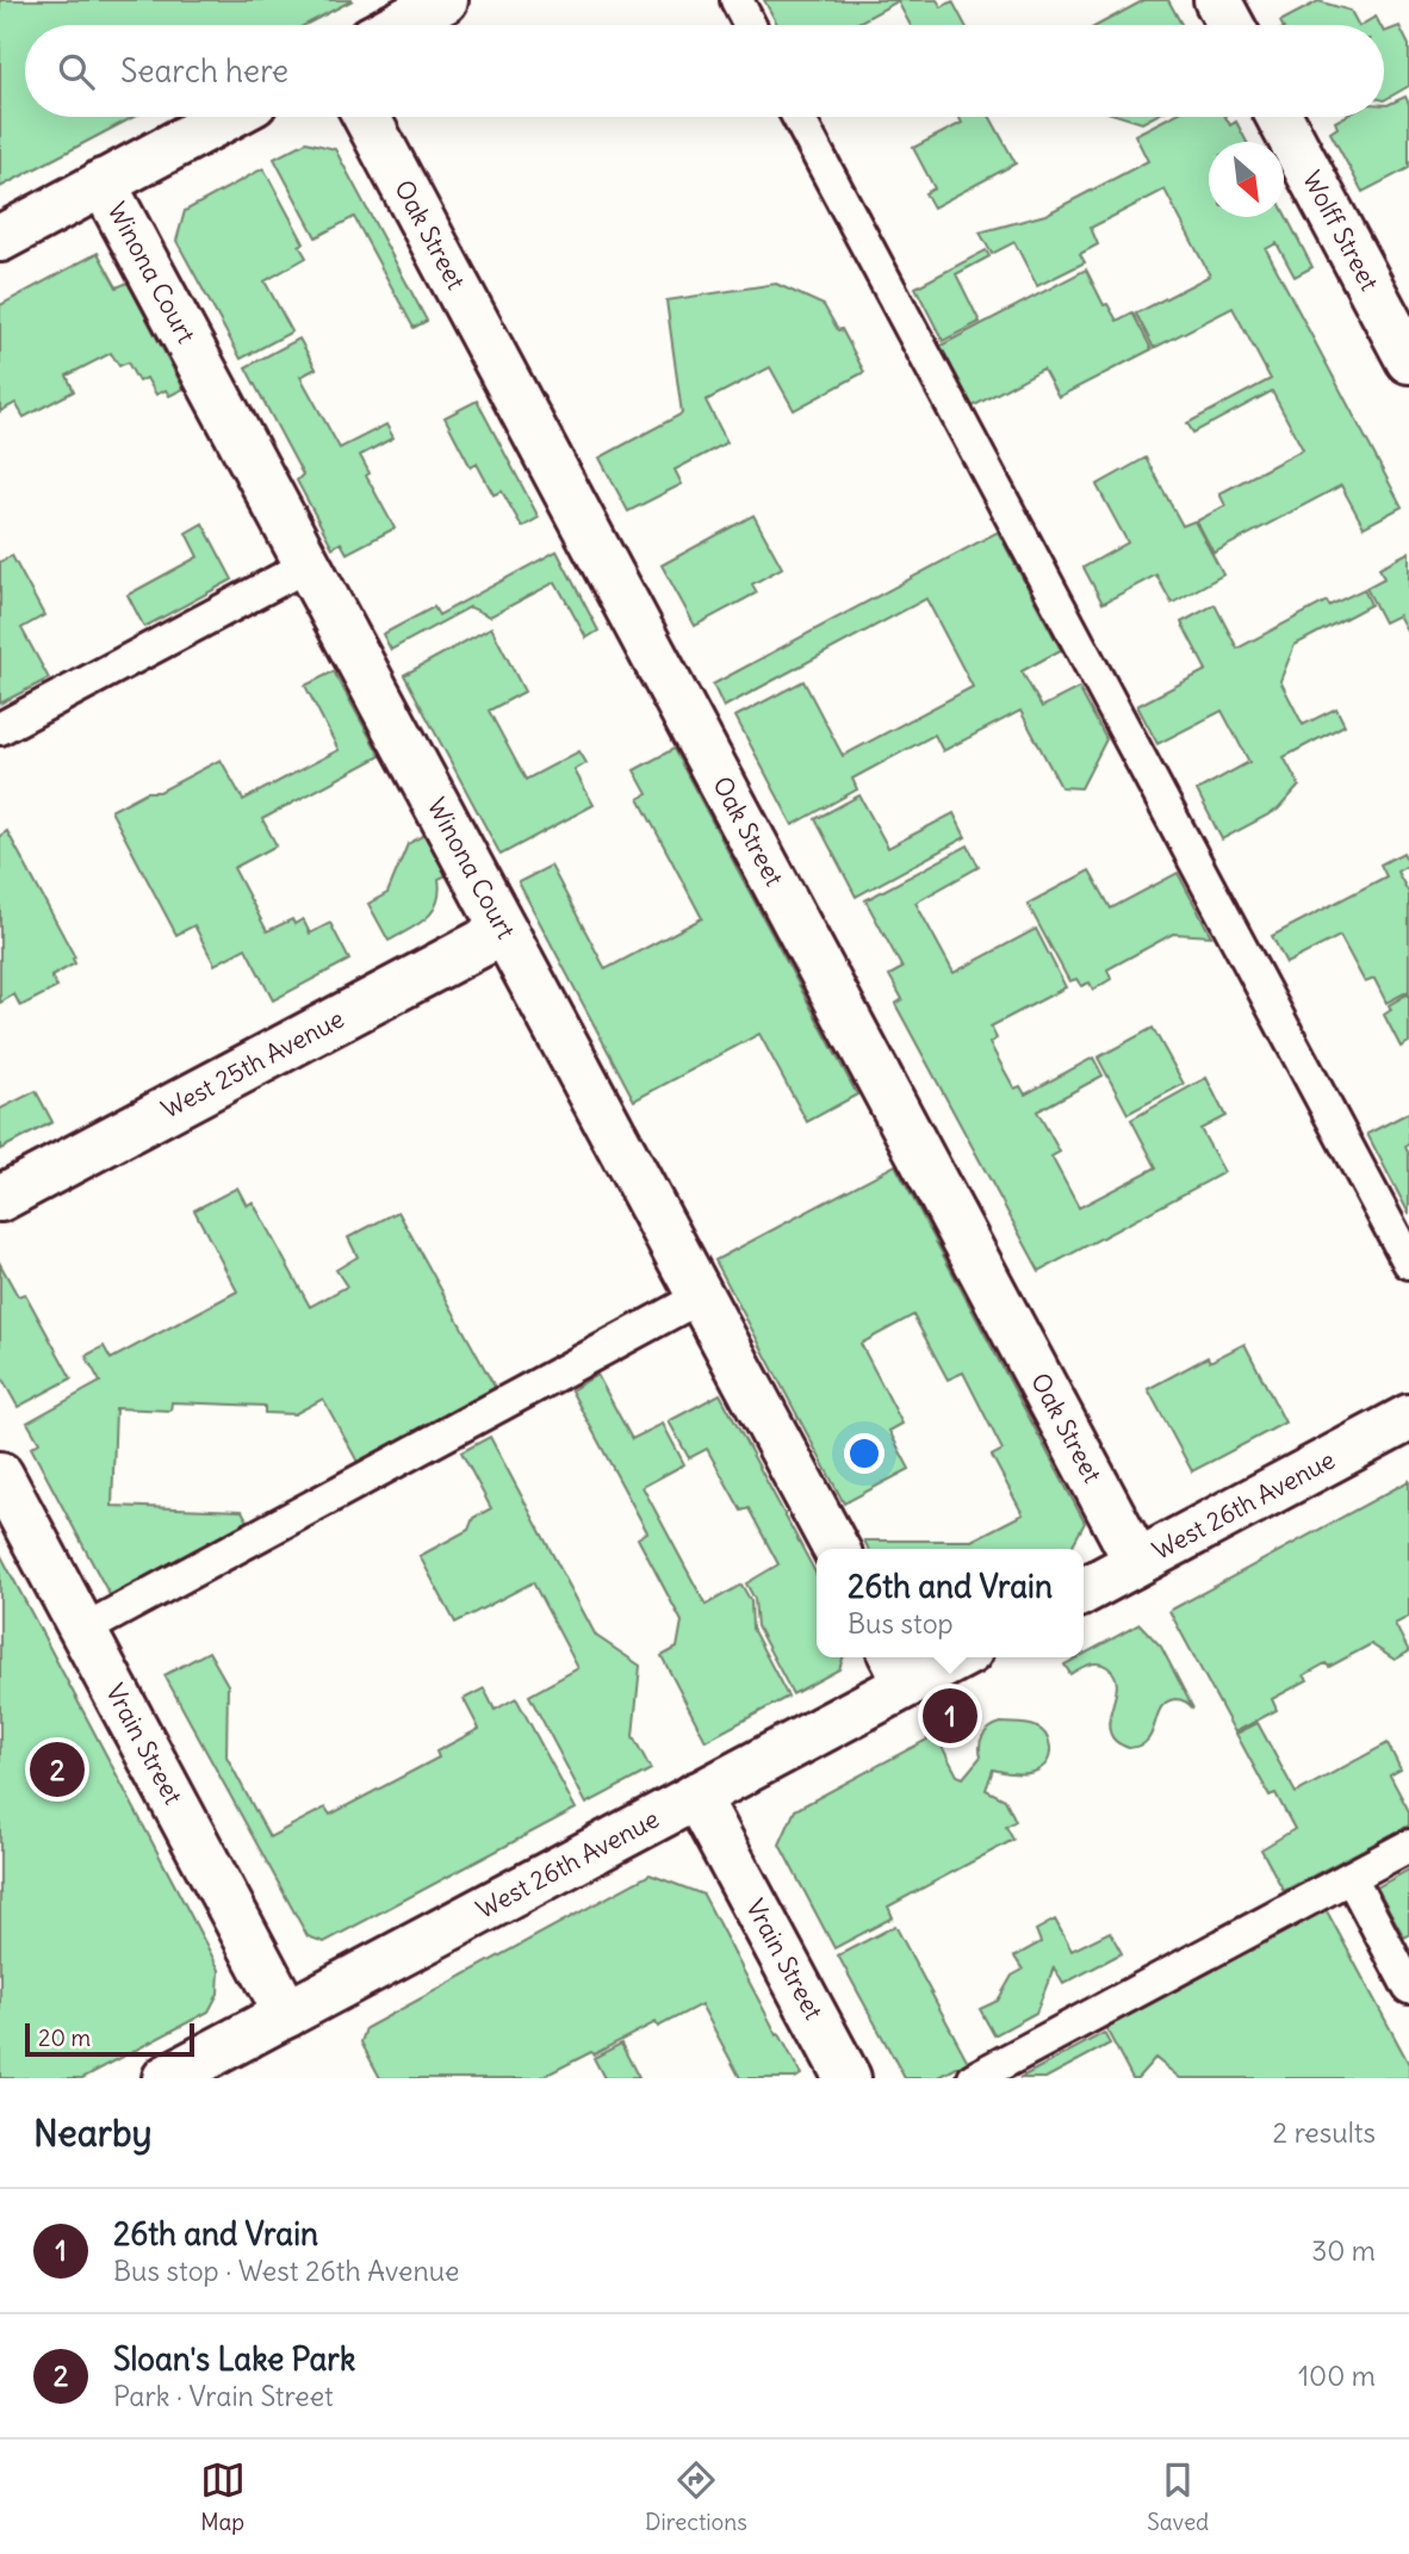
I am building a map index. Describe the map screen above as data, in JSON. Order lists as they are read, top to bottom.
{
  "streets": {
    "street": [
      "Wolff Street",
      "Oak Street",
      "Winona Court",
      "West 25th Avenue",
      "West 26th Avenue",
      "Vrain Street"
    ]
  },
  "crossings": [
    ["Oak Street", "West 26th Avenue"],
    ["Winona Court", "West 25th Avenue"],
    ["West 26th Avenue", "Vrain Street"]
  ],
  "scale_bar": "20 m",
  "north": "bottom right",
  "page": {
    "search": "Search here",
    "popup": ["26th and Vrain", "Bus stop"],
    "pins": ["1", "2"],
    "scale": "20 m",
    "heading": ["Nearby", "2 results"],
    "list": [
      {
        "mark": "1",
        "name": "26th and Vrain",
        "note": "Bus stop · West 26th Avenue",
        "value": "30 m"
      },
      {
        "mark": "2",
        "name": "Sloan's Lake Park",
        "note": "Park · Vrain Street",
        "value": "100 m"
      }
    ],
    "nav": ["Map", "Directions", "Saved"]
  }
}
